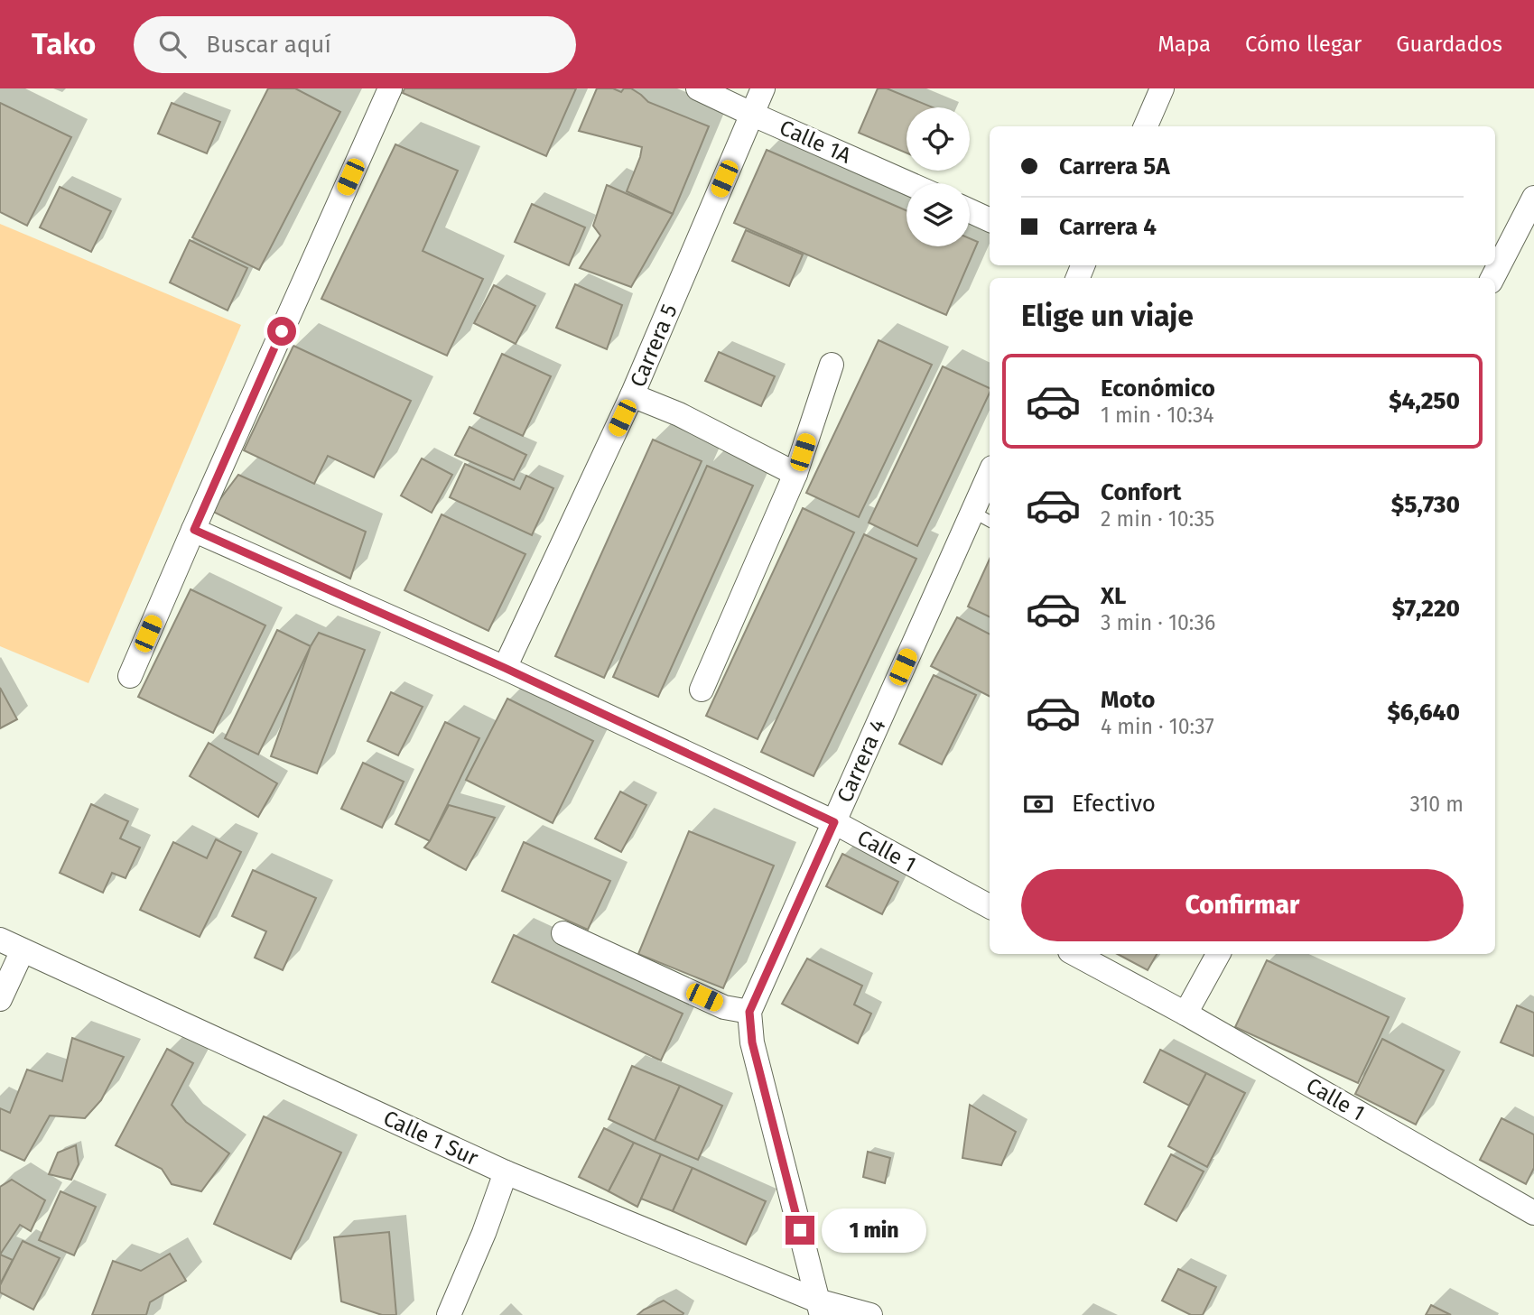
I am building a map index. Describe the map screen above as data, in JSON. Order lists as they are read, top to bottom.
{
  "streets": {
    "street": [
      "Calle 1A",
      "Carrera 5",
      "Carrera 4",
      "Calle 1",
      "Calle 1 Sur"
    ]
  },
  "crossings": [
    ["Calle 1A", "Carrera 5"],
    ["Carrera 5", "Calle 1"],
    ["Carrera 4", "Calle 1"],
    ["Carrera 4", "Calle 1 Sur"]
  ],
  "page": {
    "header": "Tako",
    "search": "Buscar aquí",
    "nav": ["Mapa", "Cómo llegar", "Guardados"],
    "banner": ["Carrera 5A", "Carrera 4"],
    "heading": "Elige un viaje",
    "list": [
      {
        "name": "Económico",
        "note": "1 min · 10:34",
        "value": "$4,250"
      },
      {
        "name": "Confort",
        "note": "2 min · 10:35",
        "value": "$5,730"
      },
      {
        "name": "XL",
        "note": "3 min · 10:36",
        "value": "$7,220"
      },
      {
        "name": "Moto",
        "note": "4 min · 10:37",
        "value": "$6,640"
      }
    ],
    "pay": ["Efectivo", "310 m"],
    "buttons": "Confirmar",
    "bubble": "1 min"
  }
}
